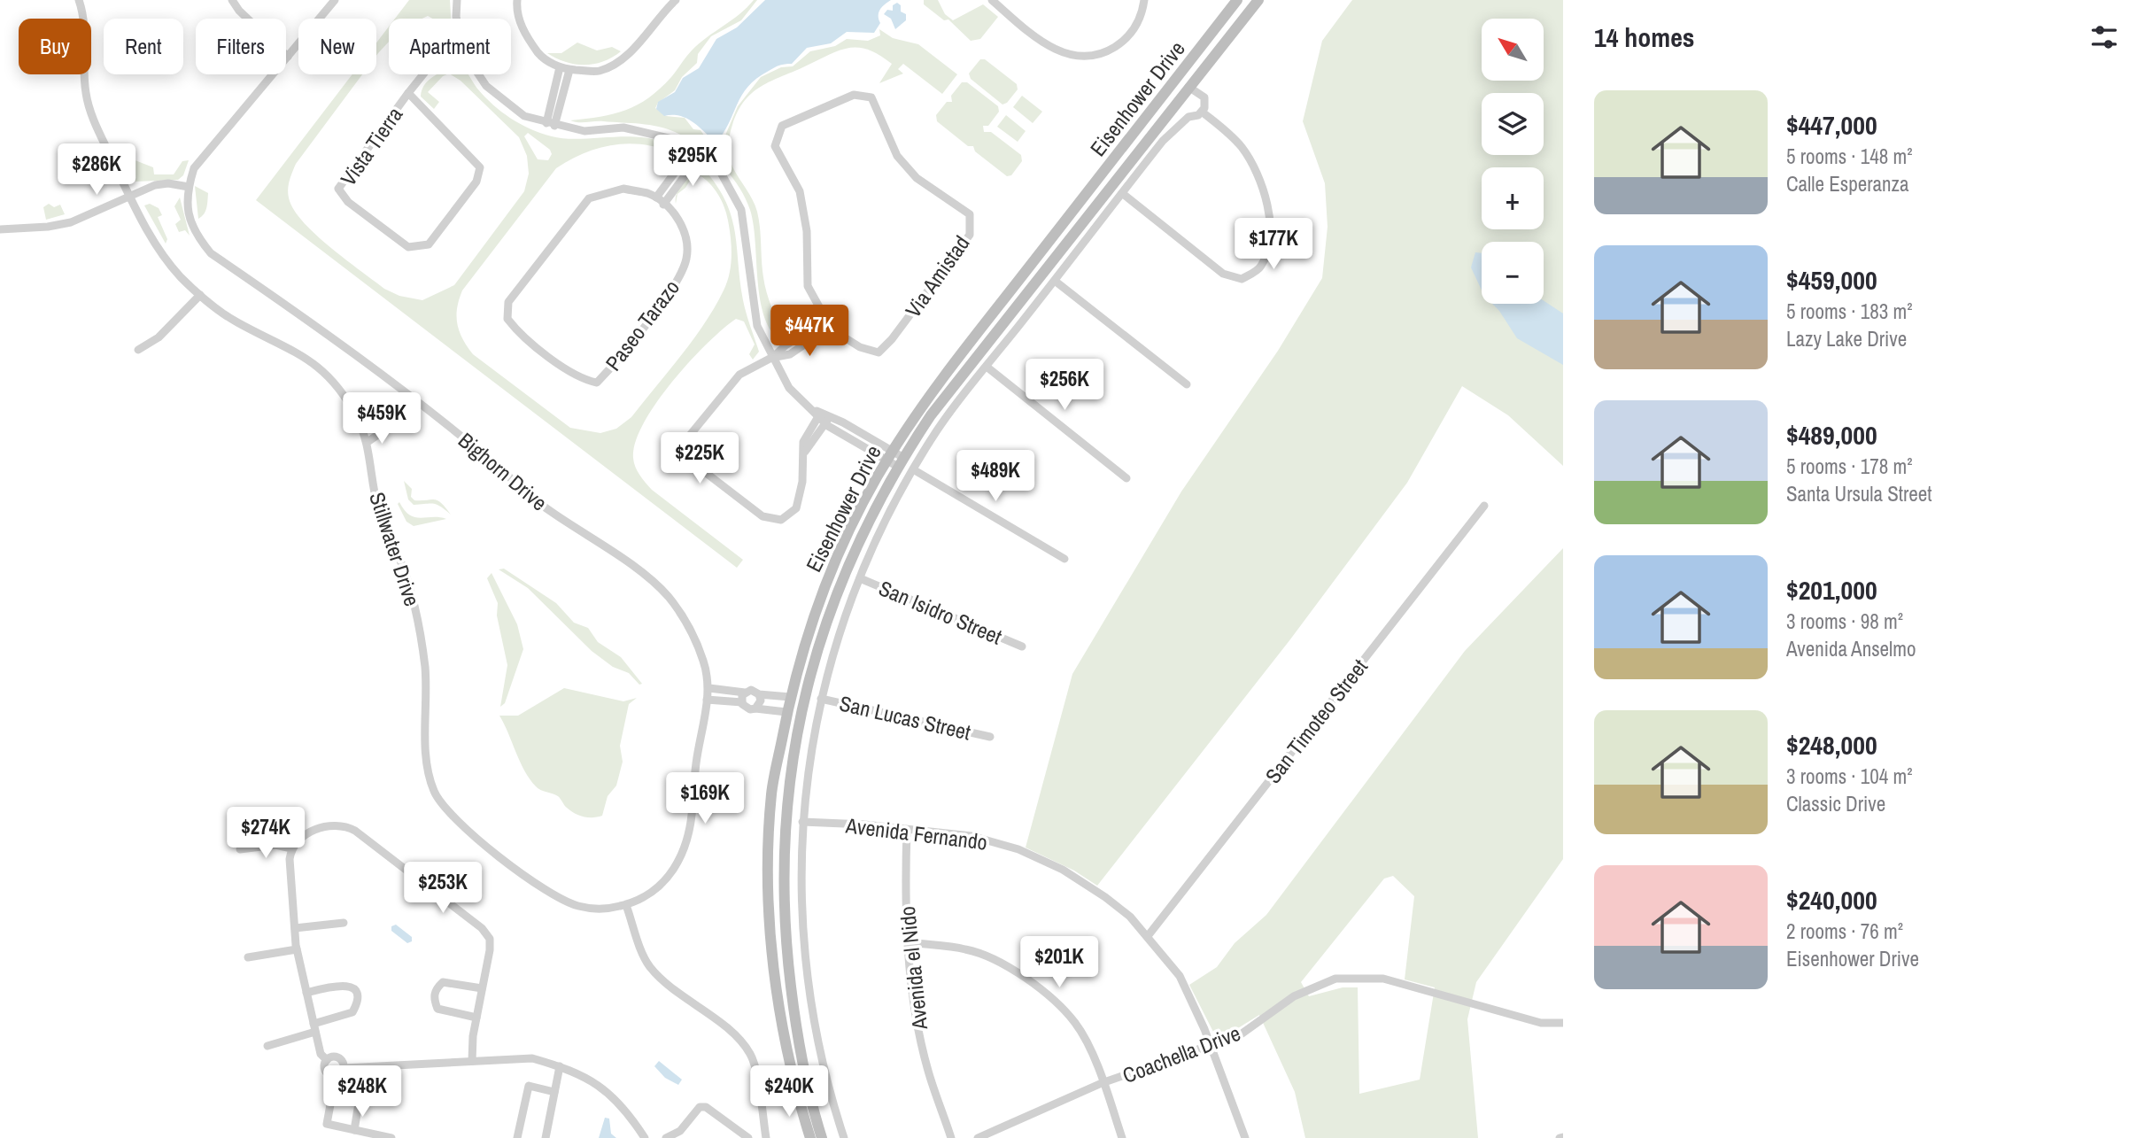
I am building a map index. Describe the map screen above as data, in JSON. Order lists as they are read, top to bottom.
{
  "streets": {
    "main road": ["Eisenhower Drive"],
    "street": [
      "Vista Tierra",
      "Via Amistad",
      "Paseo Tarazo",
      "Bighorn Drive",
      "Stillwater Drive",
      "San Isidro Street",
      "San Lucas Street",
      "San Timoteo Street",
      "Avenida Fernando",
      "Avenida el Nido",
      "Coachella Drive"
    ]
  },
  "crossings": [
    ["Eisenhower Drive", "San Isidro Street"],
    ["Eisenhower Drive", "San Lucas Street"],
    ["Eisenhower Drive", "Avenida Fernando"],
    ["Bighorn Drive", "Stillwater Drive"],
    ["San Timoteo Street", "Avenida Fernando"],
    ["Avenida Fernando", "Avenida el Nido"],
    ["Avenida Fernando", "Coachella Drive"]
  ],
  "north": "top left",
  "page": {
    "heading": "14 homes",
    "map_buttons": ["+", "−"],
    "chip": [
      "Buy",
      "Rent",
      "Filters",
      "New",
      "Apartment"
    ],
    "list": [
      {
        "name": "$447,000",
        "note": "5 rooms · 148 m² · Calle Esperanza"
      },
      {
        "name": "$459,000",
        "note": "5 rooms · 183 m² · Lazy Lake Drive"
      },
      {
        "name": "$489,000",
        "note": "5 rooms · 178 m² · Santa Ursula Street"
      },
      {
        "name": "$201,000",
        "note": "3 rooms · 98 m² · Avenida Anselmo"
      },
      {
        "name": "$248,000",
        "note": "3 rooms · 104 m² · Classic Drive"
      },
      {
        "name": "$240,000",
        "note": "2 rooms · 76 m² · Eisenhower Drive"
      }
    ],
    "price": [
      "$295K",
      "$286K",
      "$177K",
      "$447K",
      "$256K",
      "$459K",
      "$225K",
      "$489K",
      "$169K",
      "$274K",
      "$253K",
      "$201K",
      "$248K",
      "$240K"
    ]
  }
}
